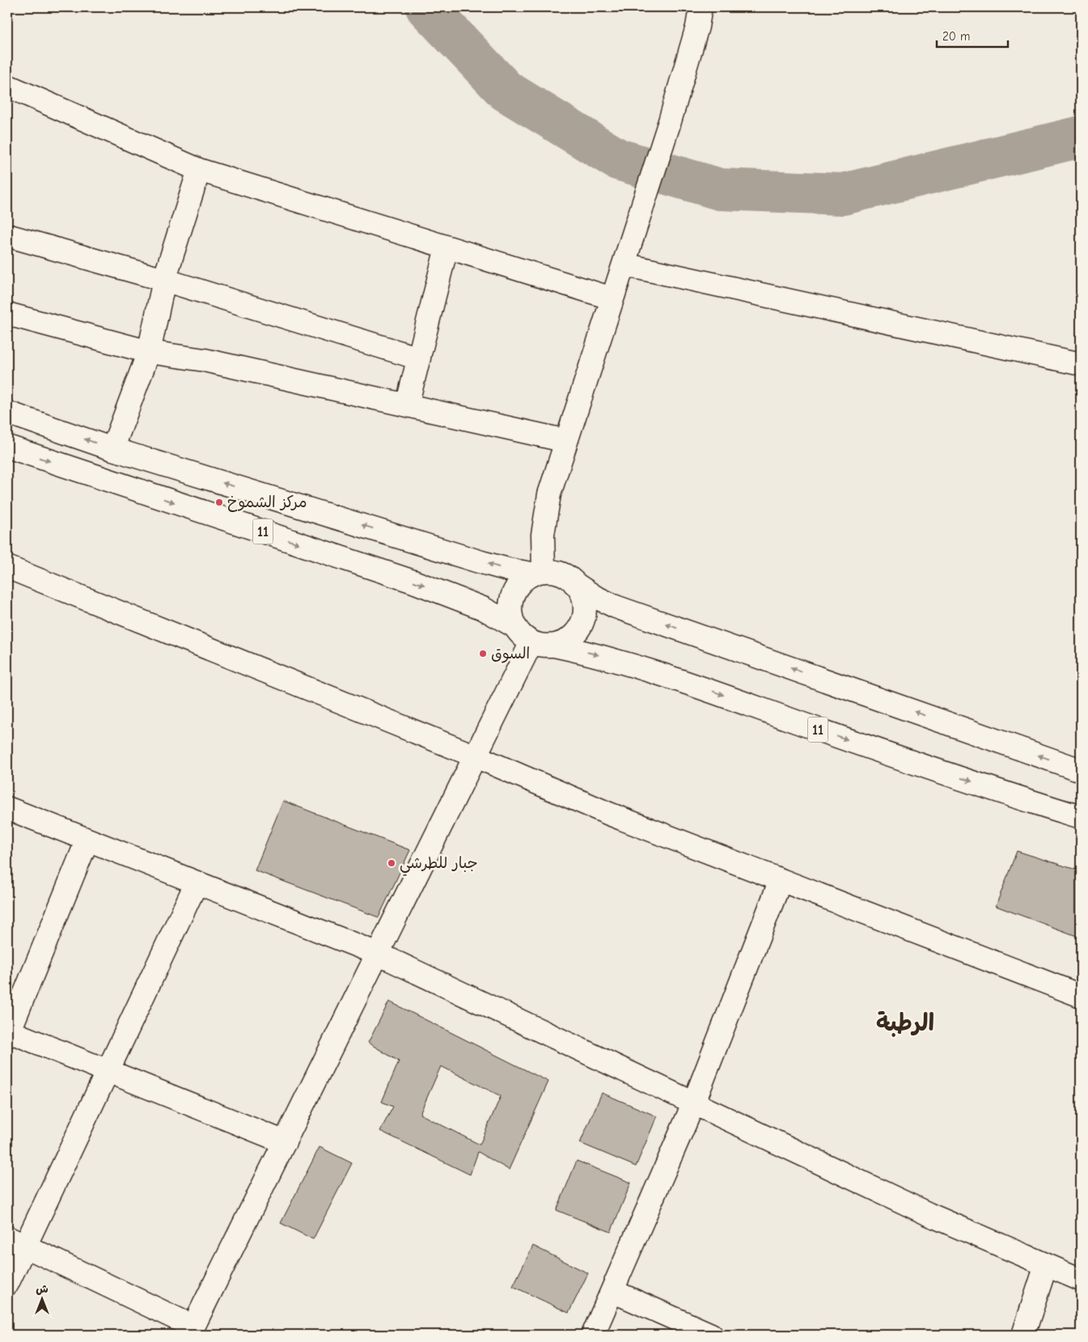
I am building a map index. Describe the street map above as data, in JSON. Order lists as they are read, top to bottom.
{
  "streets": {
    "main road": ["11"]
  },
  "districts": ["الرطبة"],
  "places": ["مركز الشموخ", "السوق", "جبار للطرشي"],
  "scale_bar": "20 m",
  "north": "top"
}
